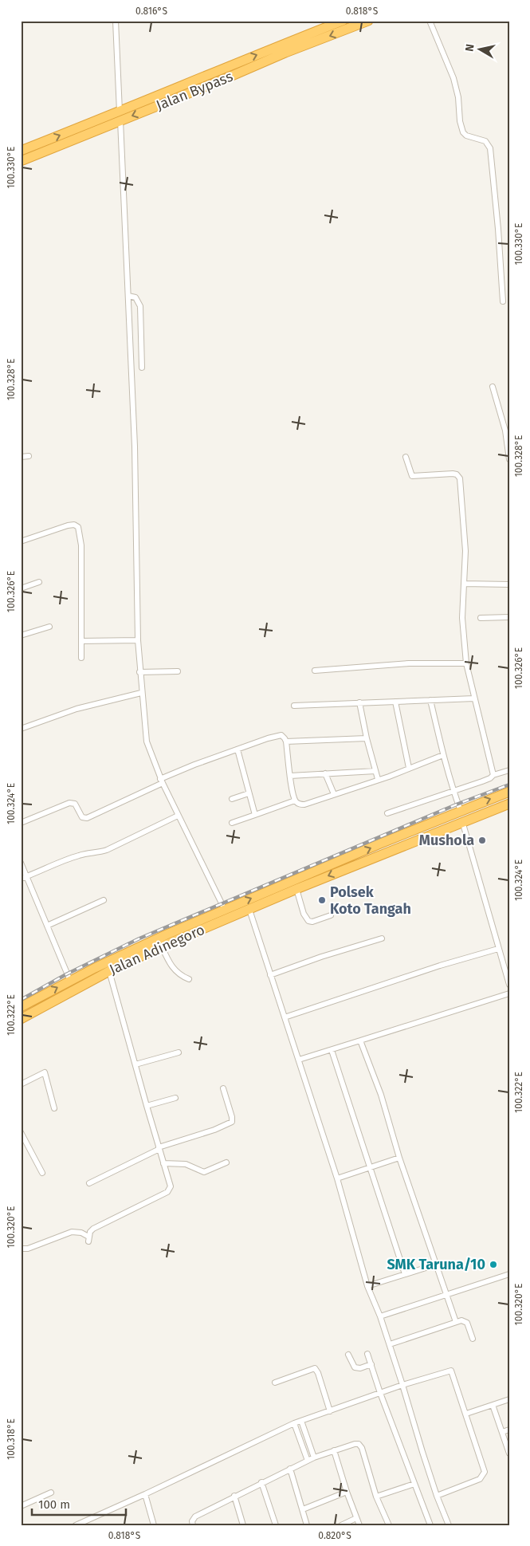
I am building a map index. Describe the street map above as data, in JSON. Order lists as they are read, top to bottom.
{
  "streets": {
    "highway": ["Jalan Bypass", "Jalan Adinegoro"]
  },
  "places": ["Mushola", "Polsek Koto Tangah", "SMK Taruna/10"],
  "scale_bar": "100 m",
  "north": "left",
  "coordinates": [
    "0.816°S",
    "0.818°S",
    "100.330°E",
    "100.328°E",
    "100.326°E",
    "100.324°E",
    "100.322°E",
    "100.320°E",
    "100.318°E",
    "0.820°S"
  ]
}
